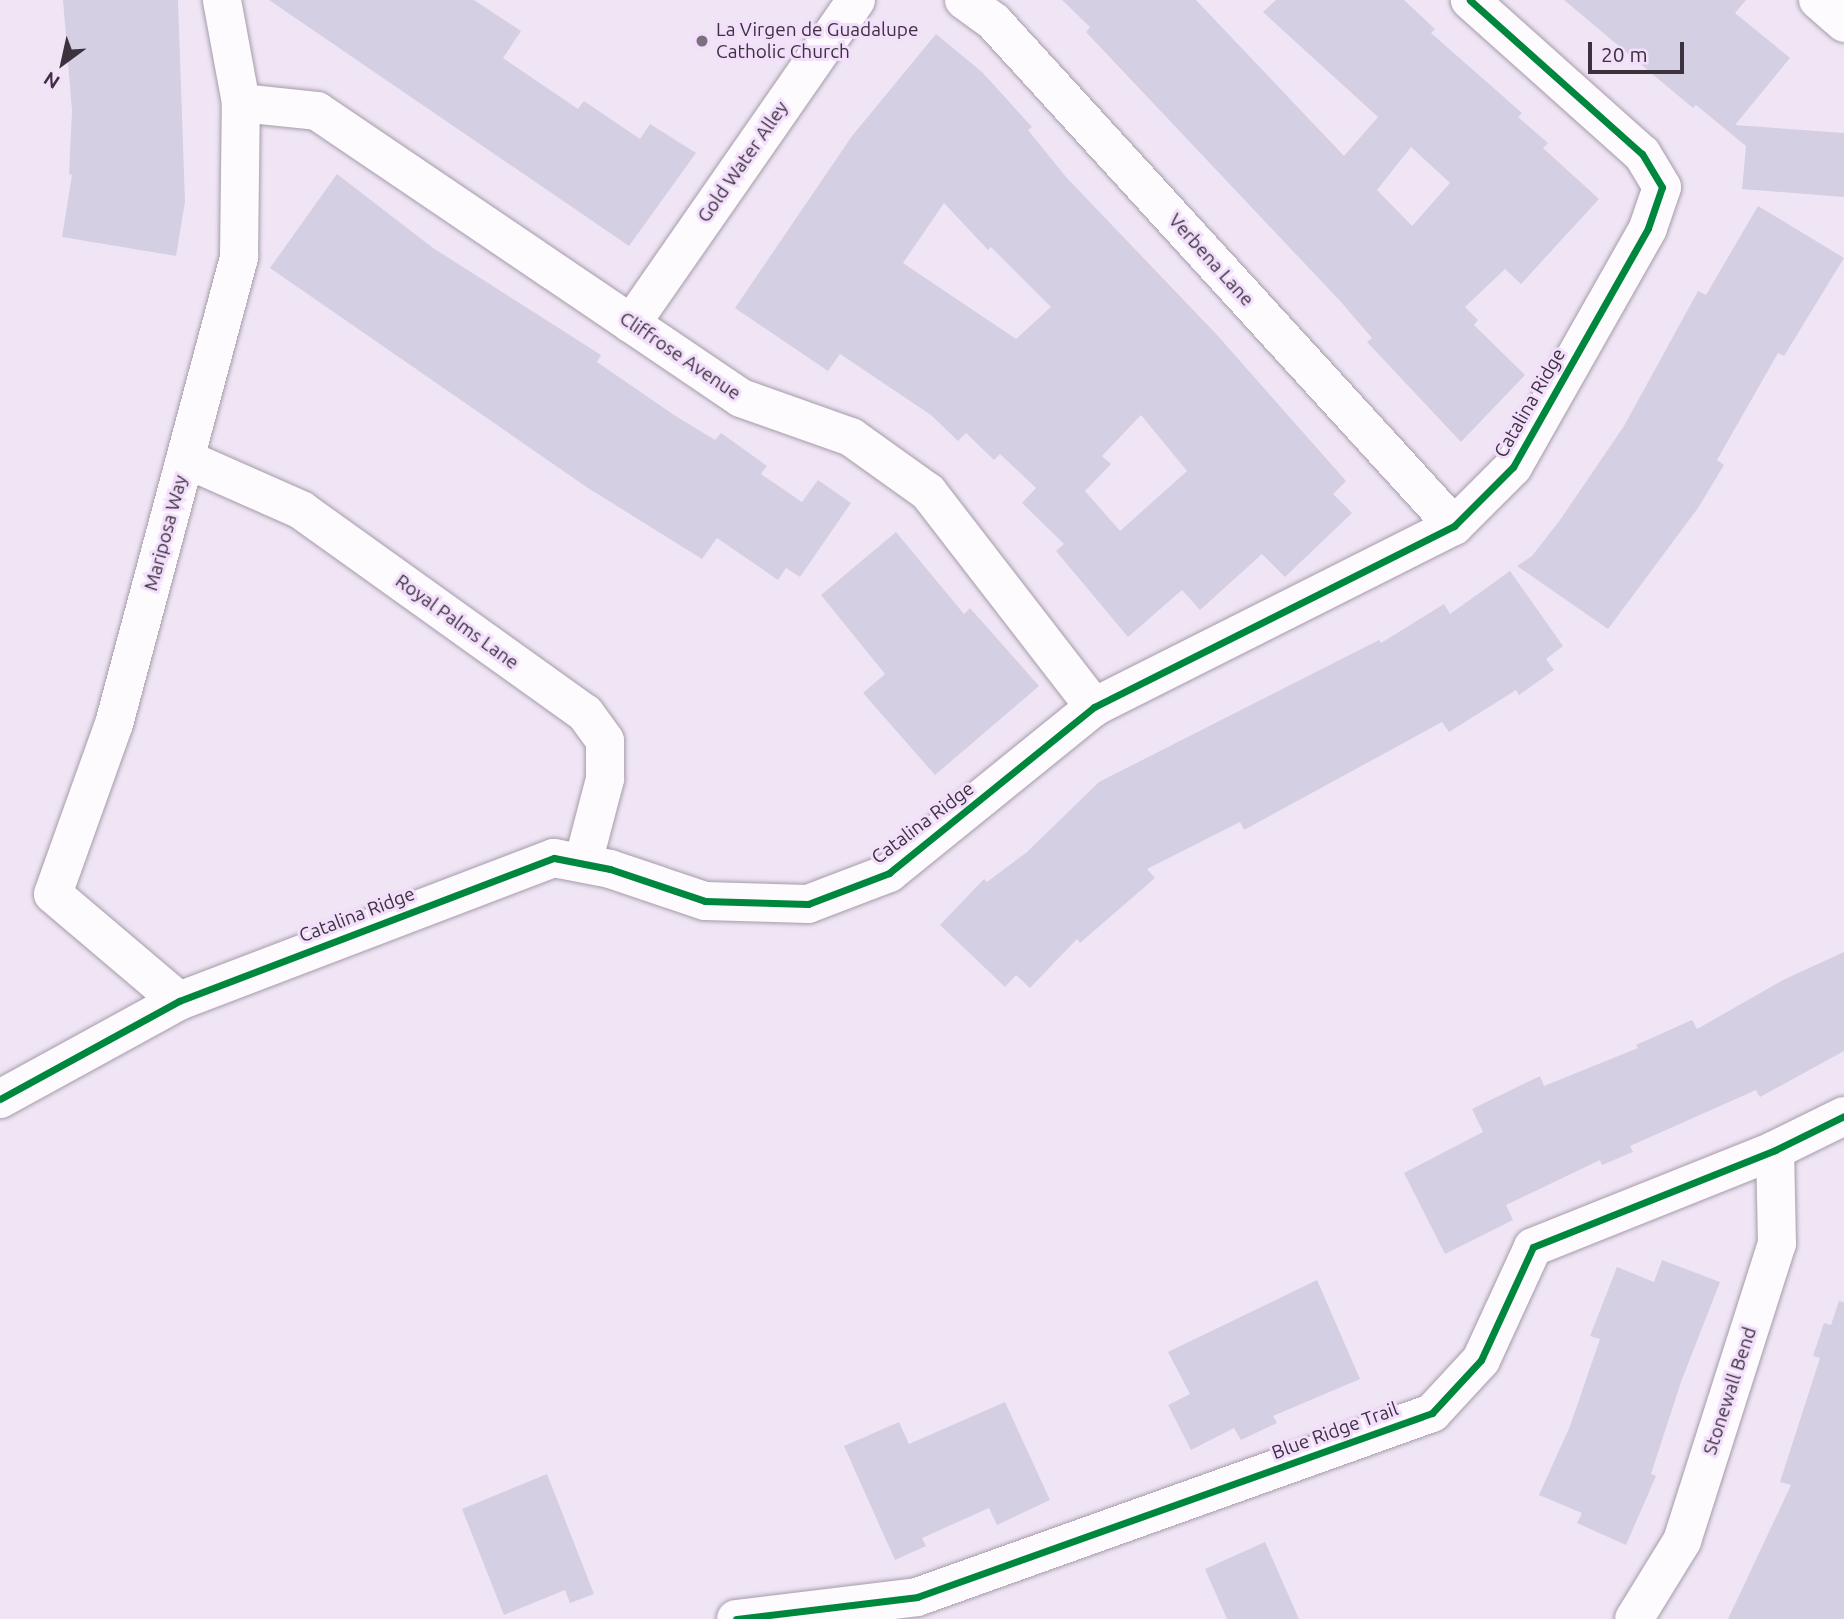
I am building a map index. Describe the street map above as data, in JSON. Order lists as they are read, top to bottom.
{
  "streets": {
    "street": [
      "Gold Water Alley",
      "Verbena Lane",
      "Cliffrose Avenue",
      "Catalina Ridge",
      "Mariposa Way",
      "Royal Palms Lane",
      "Stonewall Bend",
      "Blue Ridge Trail"
    ]
  },
  "crossings": [
    ["Gold Water Alley", "Cliffrose Avenue"],
    ["Verbena Lane", "Catalina Ridge"],
    ["Cliffrose Avenue", "Catalina Ridge"],
    ["Cliffrose Avenue", "Mariposa Way"],
    ["Catalina Ridge", "Mariposa Way"],
    ["Catalina Ridge", "Royal Palms Lane"],
    ["Mariposa Way", "Royal Palms Lane"],
    ["Stonewall Bend", "Blue Ridge Trail"]
  ],
  "places": ["La Virgen de Guadalupe Catholic Church"],
  "scale_bar": "20 m",
  "north": "bottom left"
}
